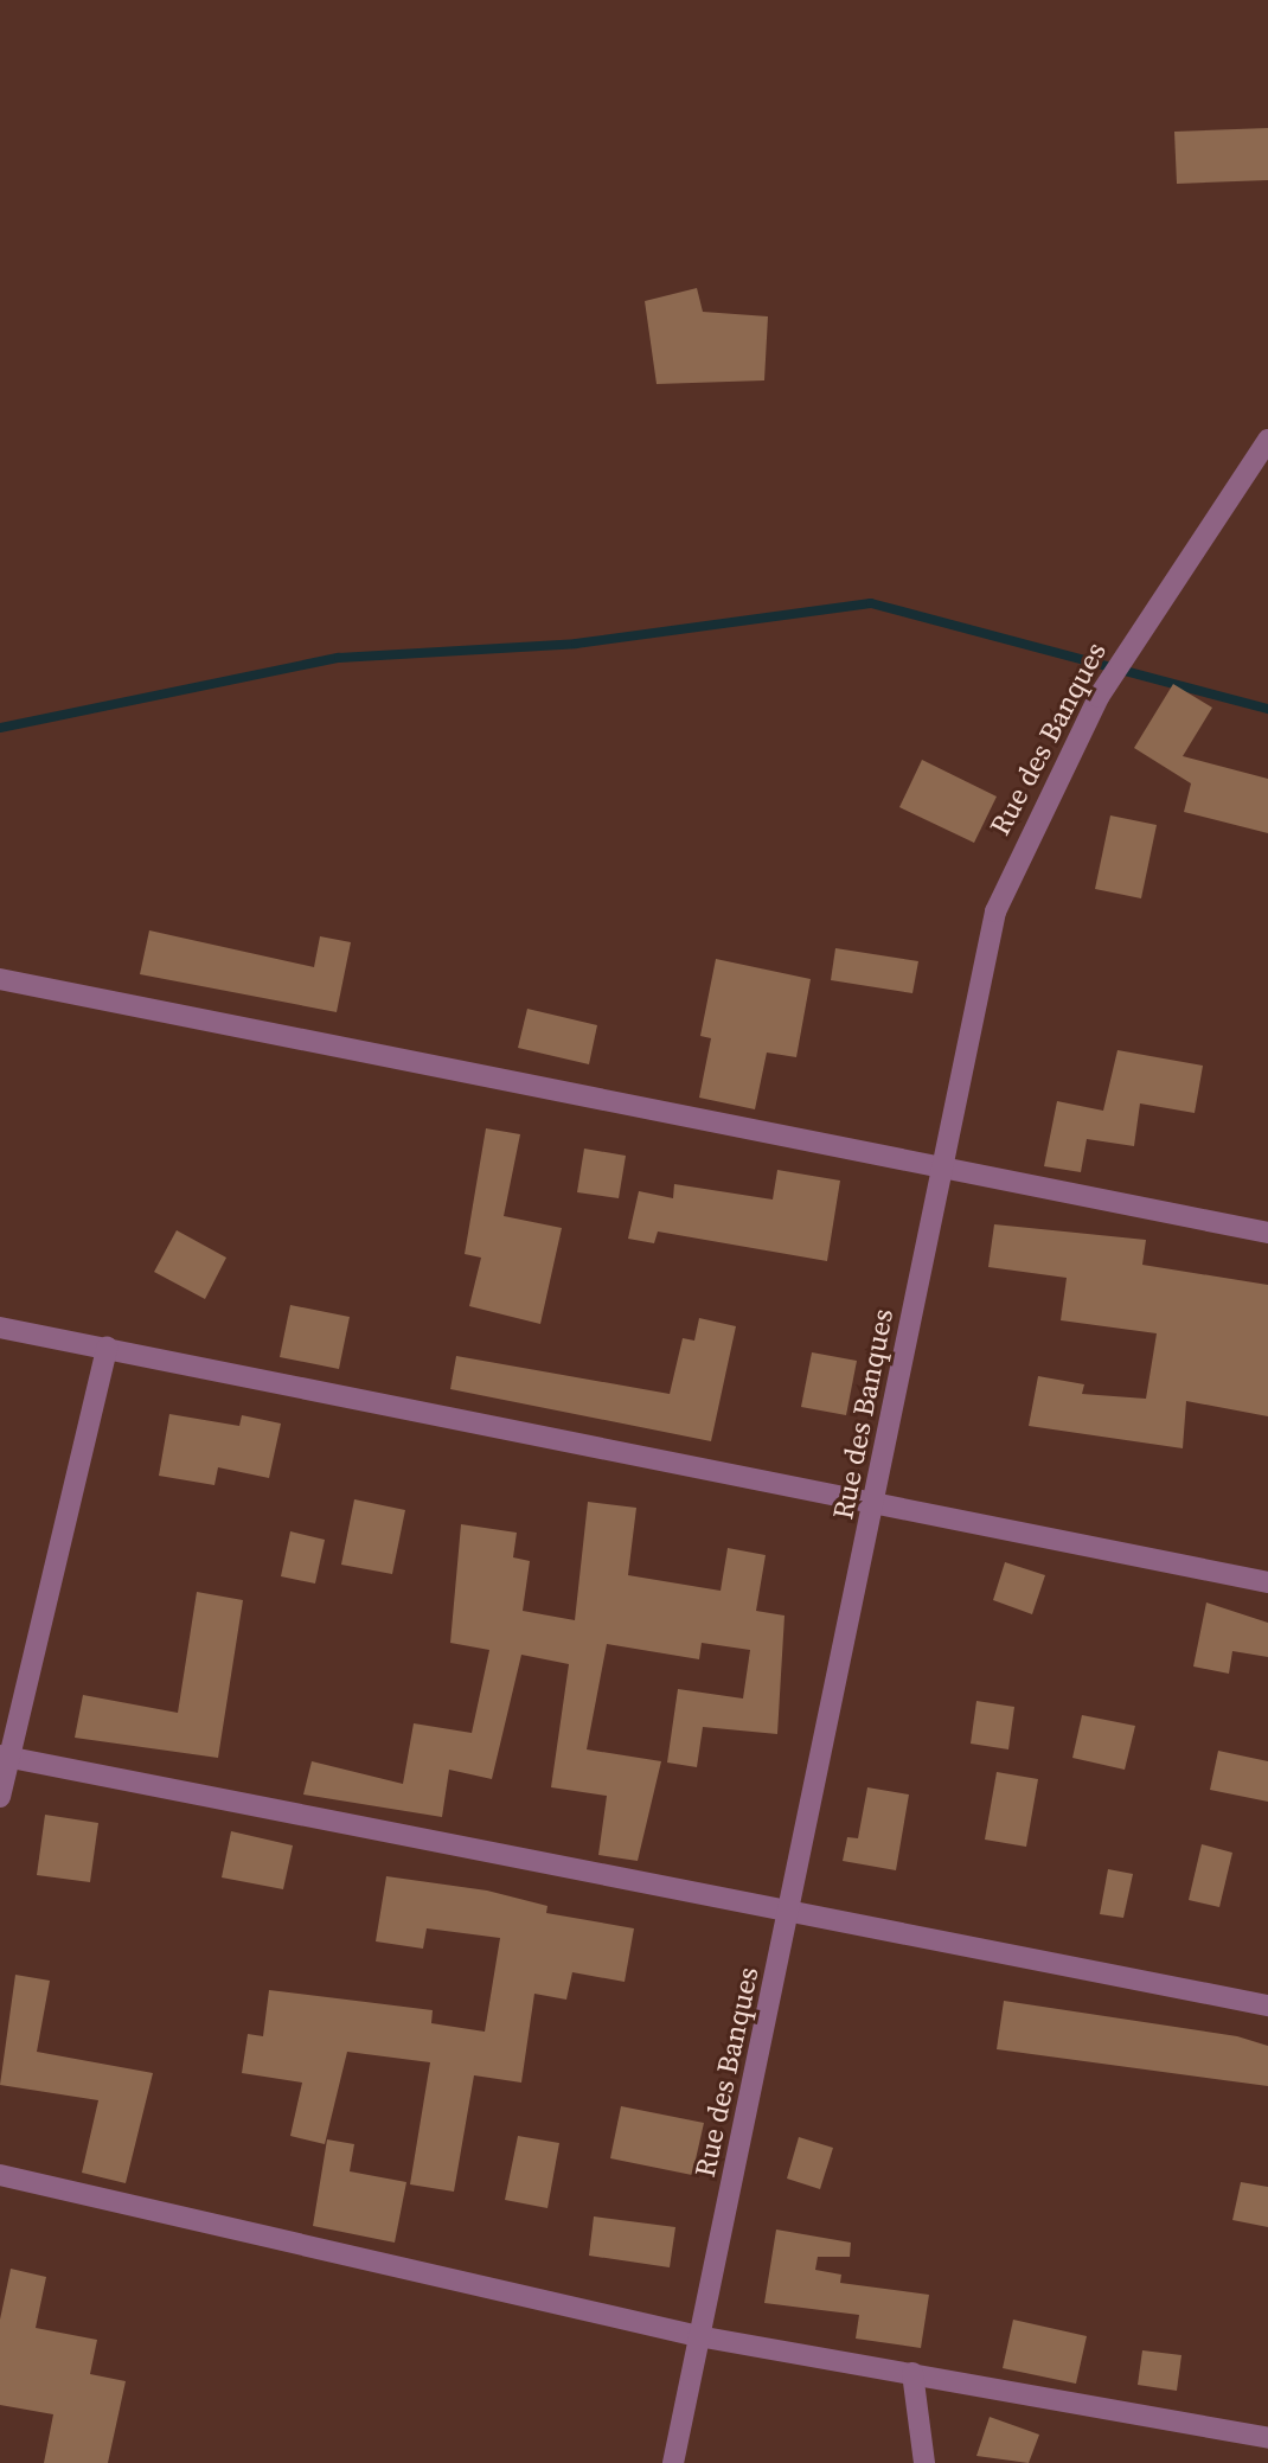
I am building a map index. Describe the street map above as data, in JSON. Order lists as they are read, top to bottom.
{
  "streets": {
    "street": ["Rue des Banques"]
  }
}
